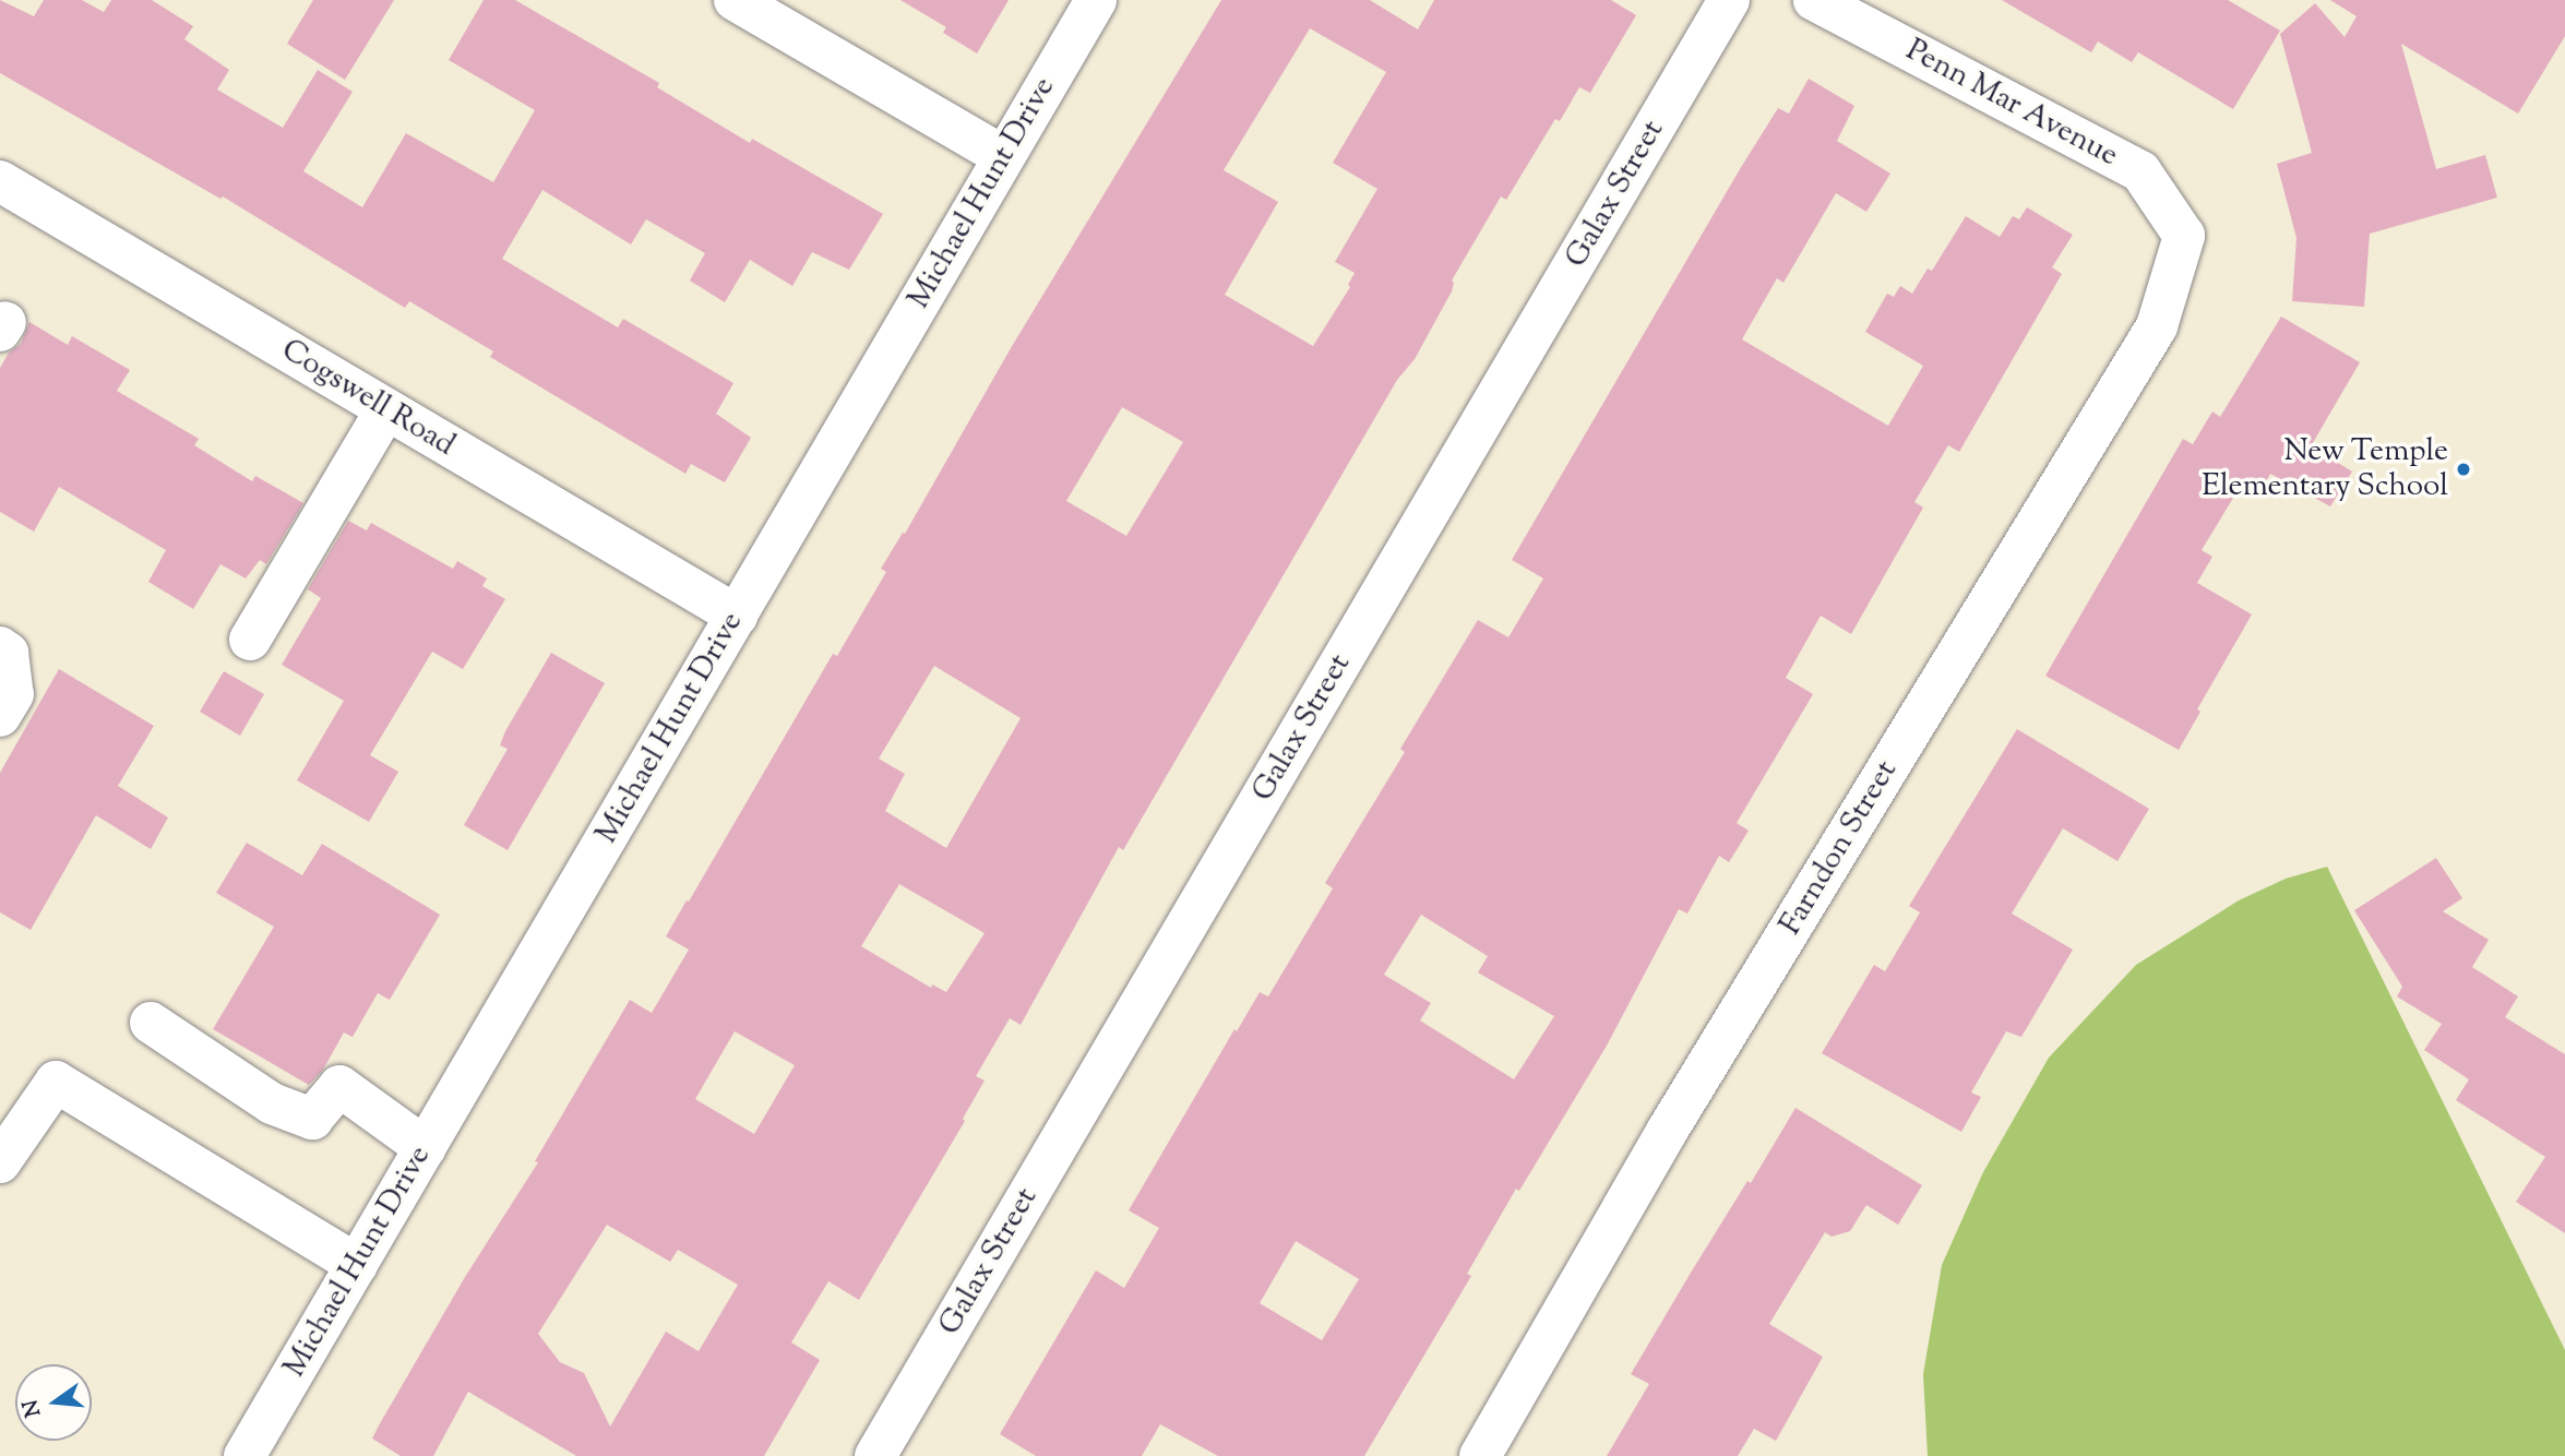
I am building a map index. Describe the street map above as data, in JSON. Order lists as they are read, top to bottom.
{
  "streets": {
    "street": [
      "Penn Mar Avenue",
      "Michael Hunt Drive",
      "Galax Street",
      "Cogswell Road",
      "Farndon Street"
    ]
  },
  "crossings": [
    ["Penn Mar Avenue", "Farndon Street"],
    ["Michael Hunt Drive", "Cogswell Road"]
  ],
  "places": ["New Temple Elementary School"],
  "north": "left"
}
